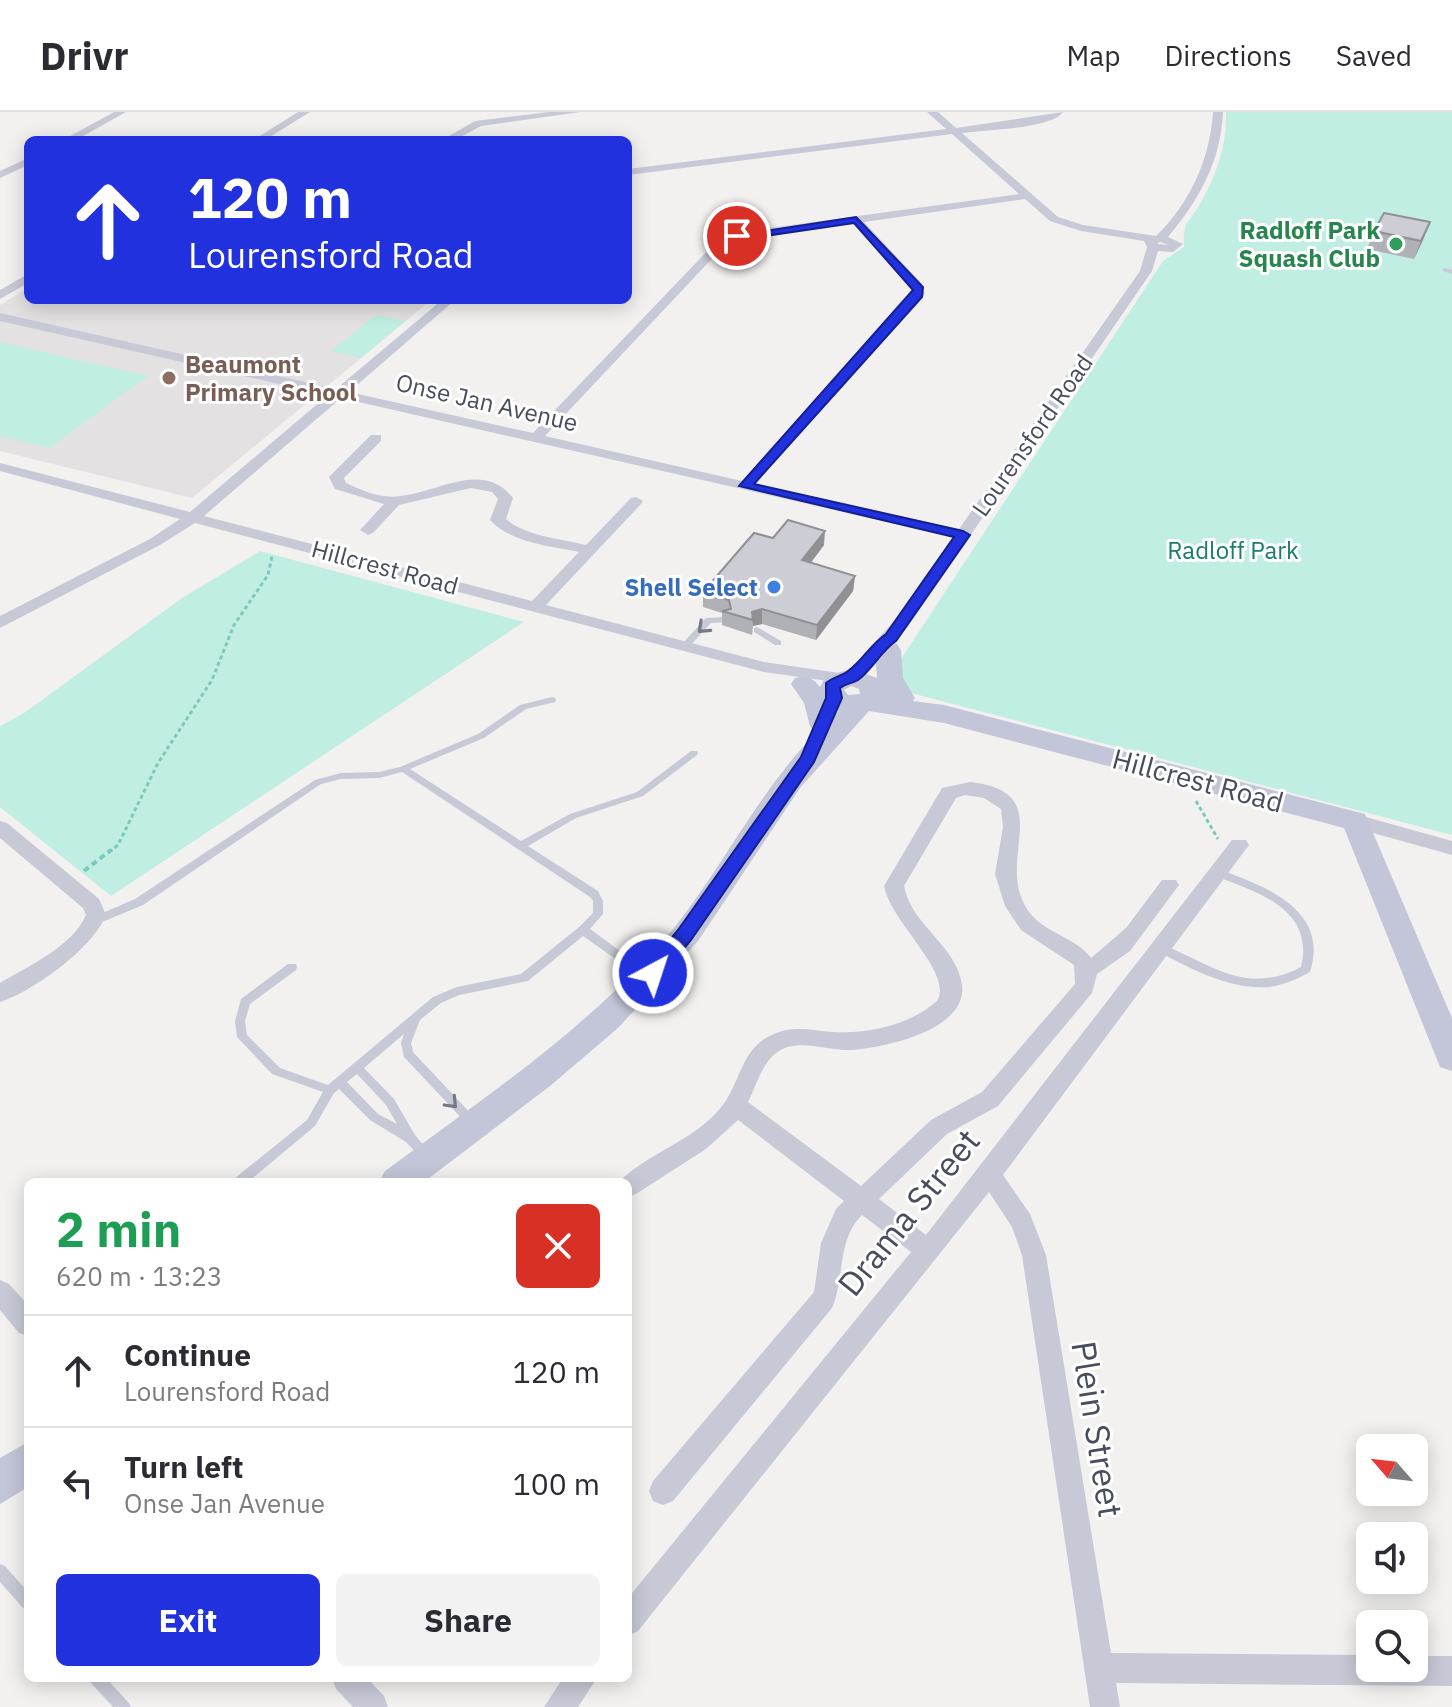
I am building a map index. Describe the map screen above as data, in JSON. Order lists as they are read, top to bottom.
{
  "streets": {
    "street": [
      "Onse Jan Avenue",
      "Lourensford Road",
      "Hillcrest Road",
      "Drama Street",
      "Plein Street"
    ]
  },
  "crossings": [
    ["Onse Jan Avenue", "Lourensford Road"],
    ["Lourensford Road", "Hillcrest Road"],
    ["Drama Street", "Plein Street"]
  ],
  "parks": ["Radloff Park"],
  "places": ["Radloff Park Squash Club", "Beaumont Primary School", "Shell Select"],
  "north": "top left",
  "page": {
    "header": "Drivr",
    "nav": ["Map", "Directions", "Saved"],
    "turn": ["120 m", "Lourensford Road"],
    "heading": ["2 min", "620 m · 13:23"],
    "list": [
      {
        "name": "Continue",
        "note": "Lourensford Road",
        "value": "120 m"
      },
      {
        "name": "Turn left",
        "note": "Onse Jan Avenue",
        "value": "100 m"
      }
    ],
    "buttons": ["Exit", "Share"]
  }
}
